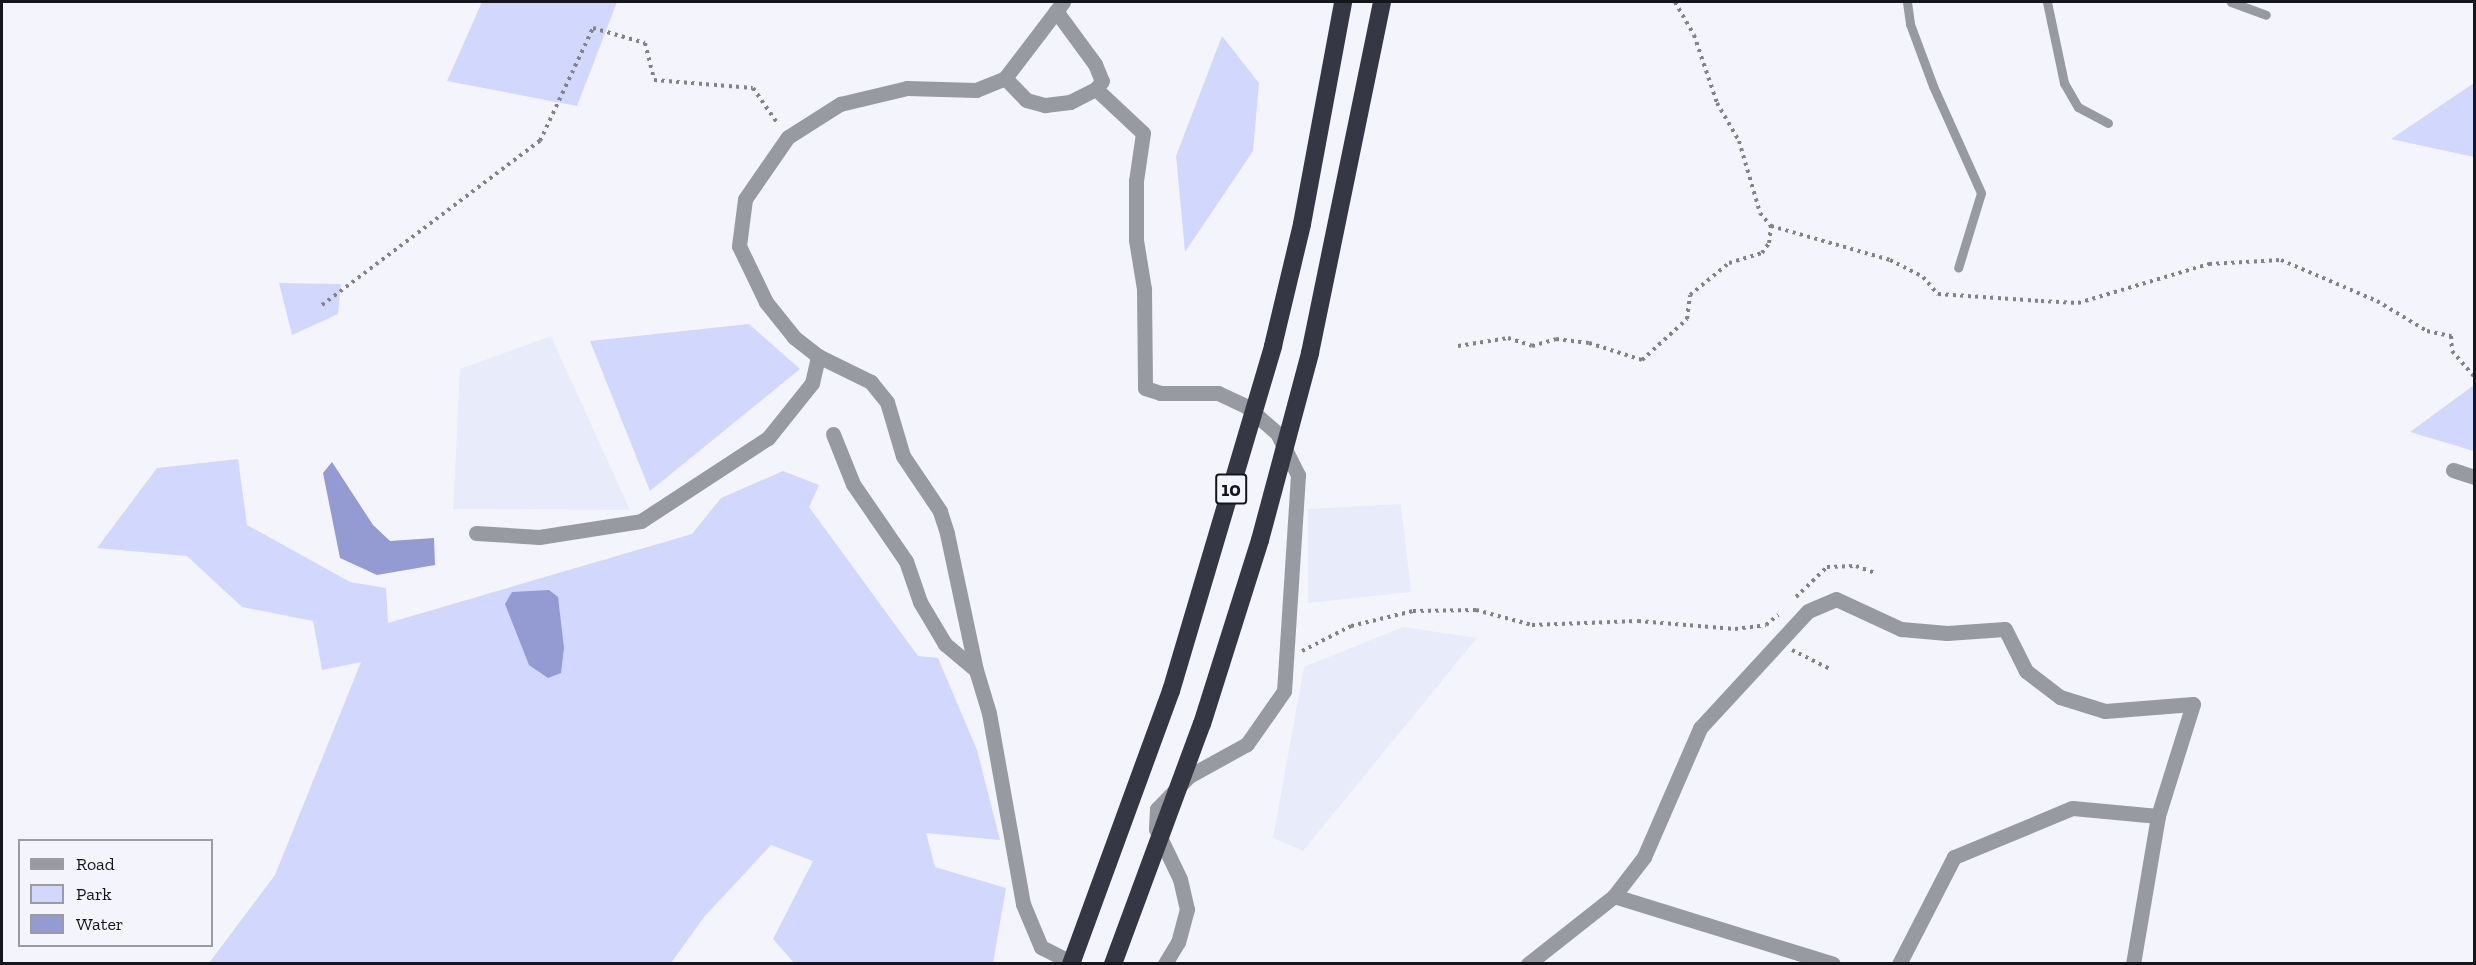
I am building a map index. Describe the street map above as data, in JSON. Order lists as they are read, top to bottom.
{
  "streets": {
    "highway": ["10"]
  },
  "legend": ["Road", "Park", "Water"]
}
